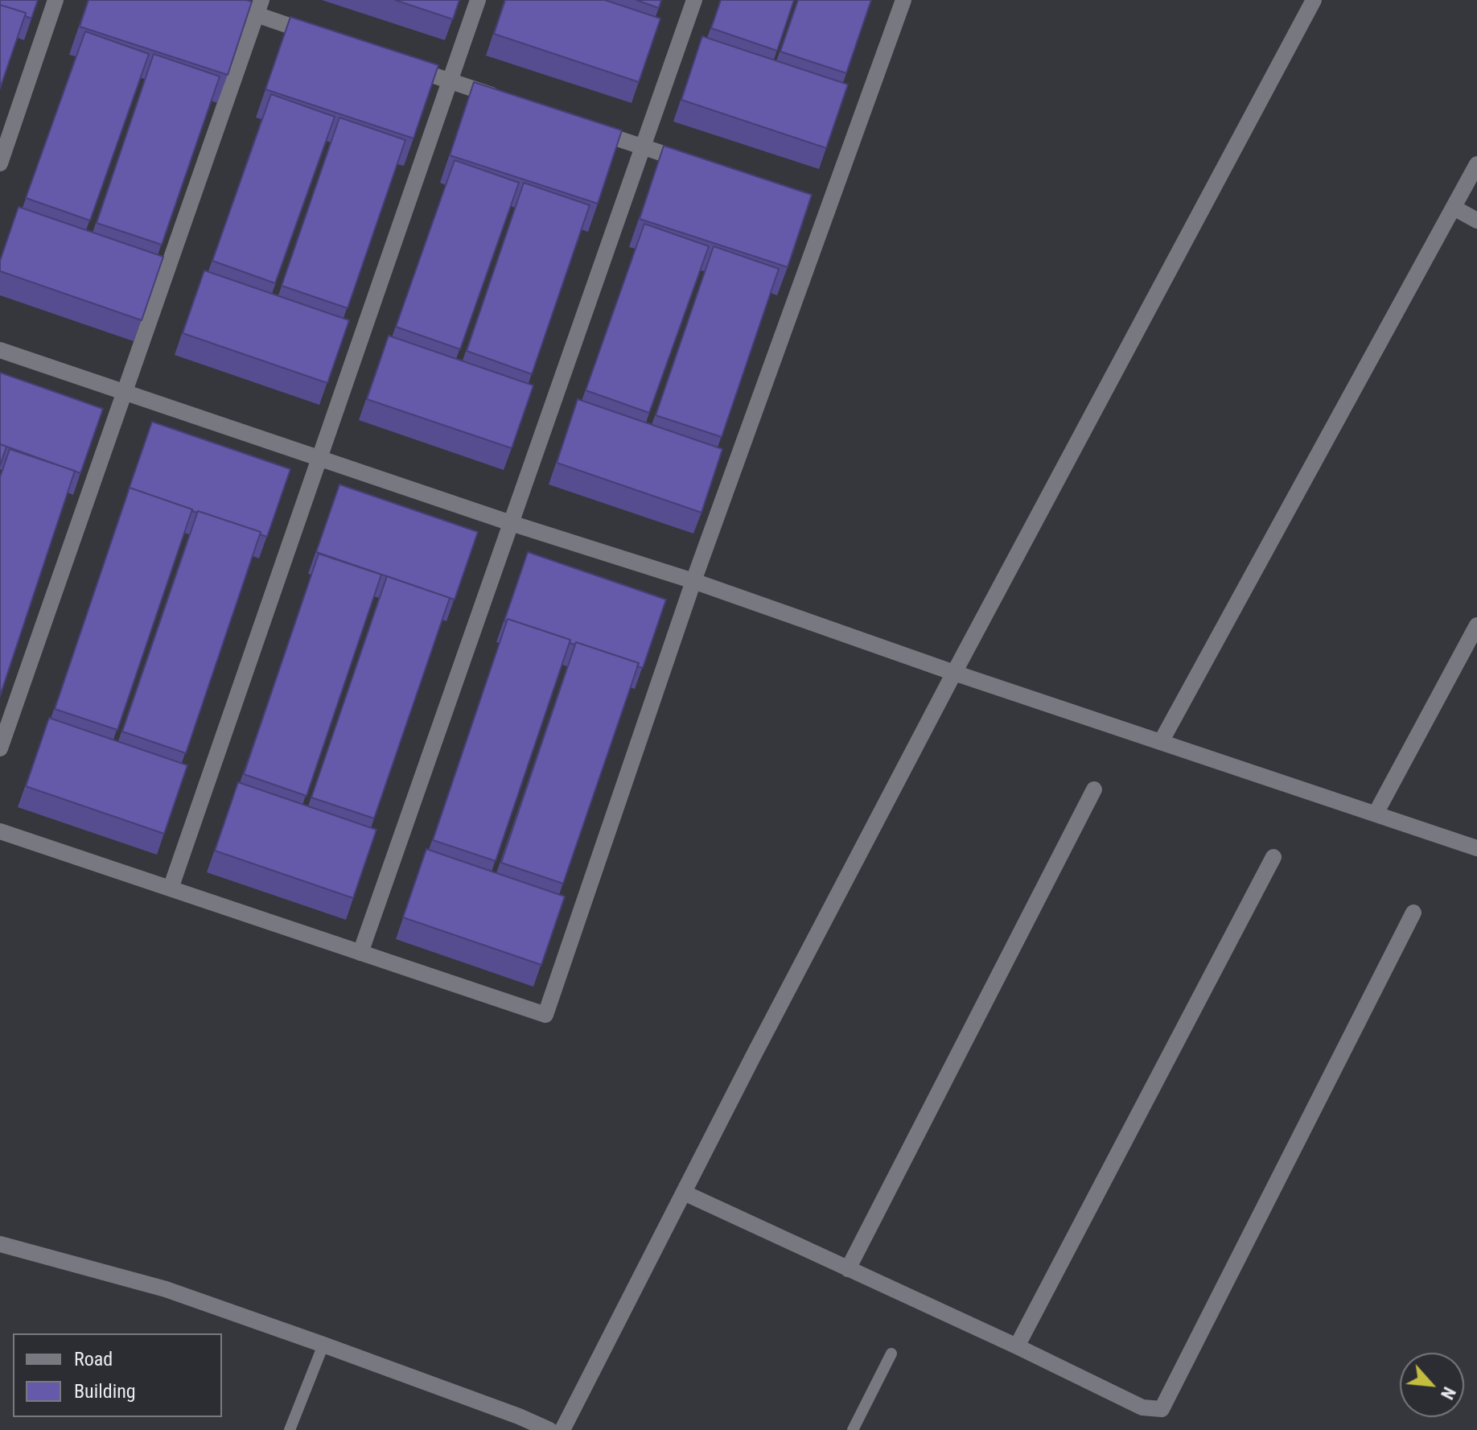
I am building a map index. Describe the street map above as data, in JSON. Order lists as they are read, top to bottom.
{
  "legend": ["Road", "Building"],
  "north": "bottom right"
}
